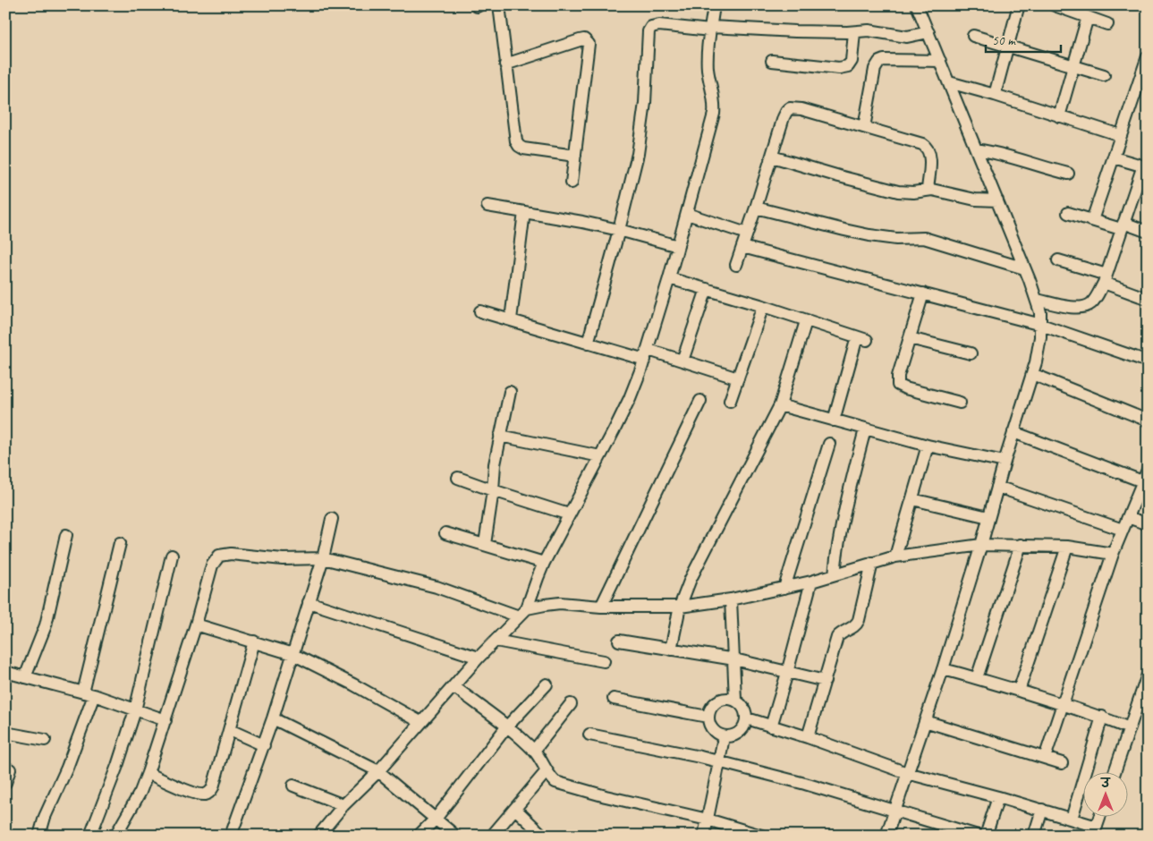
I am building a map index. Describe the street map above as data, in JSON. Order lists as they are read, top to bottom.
{
  "scale_bar": "50 m",
  "north": "top"
}
